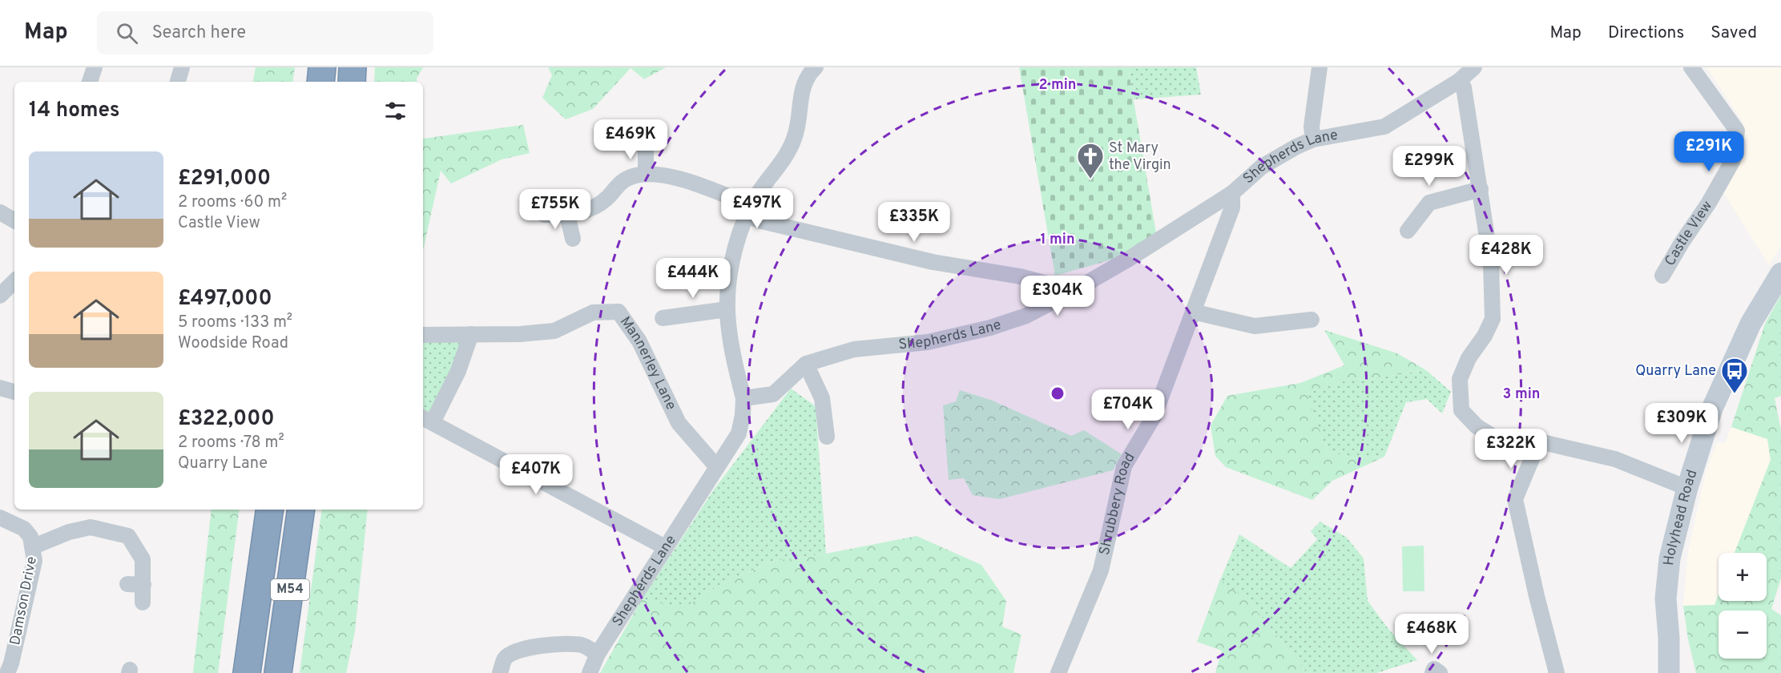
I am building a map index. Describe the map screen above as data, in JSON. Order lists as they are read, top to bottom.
{
  "streets": {
    "highway": ["M54"],
    "main road": ["Holyhead Road"],
    "street": [
      "Shepherds Lane",
      "Castle View",
      "Mannerley Lane",
      "Shrubbery Road",
      "Damson Drive"
    ]
  },
  "crossings": [
    ["Shepherds Lane", "Mannerley Lane"],
    ["Shepherds Lane", "Shrubbery Road"]
  ],
  "places": {
    "church": ["St Mary the Virgin"],
    "bus stop": ["Quarry Lane"]
  },
  "page": {
    "header": "Map",
    "search": "Search here",
    "nav": ["Map", "Directions", "Saved"],
    "heading": "14 homes",
    "price": [
      "£469K",
      "£291K",
      "£299K",
      "£497K",
      "£755K",
      "£335K",
      "£428K",
      "£444K",
      "£304K",
      "£704K",
      "£309K",
      "£322K",
      "£407K",
      "£468K"
    ],
    "list": [
      {
        "name": "£291,000",
        "note": "2 rooms · 60 m² · Castle View"
      },
      {
        "name": "£497,000",
        "note": "5 rooms · 133 m² · Woodside Road"
      },
      {
        "name": "£322,000",
        "note": "2 rooms · 78 m² · Quarry Lane"
      }
    ],
    "map_buttons": ["+", "−"]
  },
  "rings": ["2 min", "1 min", "3 min"]
}
